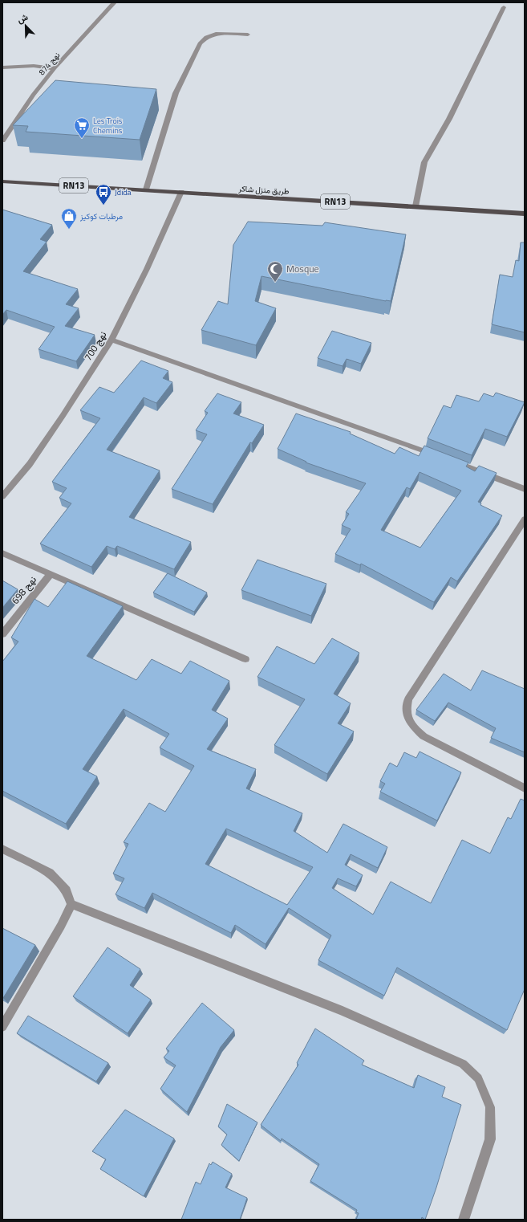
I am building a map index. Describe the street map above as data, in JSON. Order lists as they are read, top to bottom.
{
  "streets": {
    "main road": ["RN13", "طريق منزل شاكر"],
    "street": ["نهج 874", "نهج 700", "نهج 698"]
  },
  "crossings": [
    ["طريق منزل شاكر", "نهج 700"]
  ],
  "places": {
    "supermarket": ["Les Trois Chemins"],
    "bus stop": ["Jdida"],
    "shop": ["مرطبات كوكيز"],
    "mosque": ["Mosque"]
  },
  "north": "top left"
}
